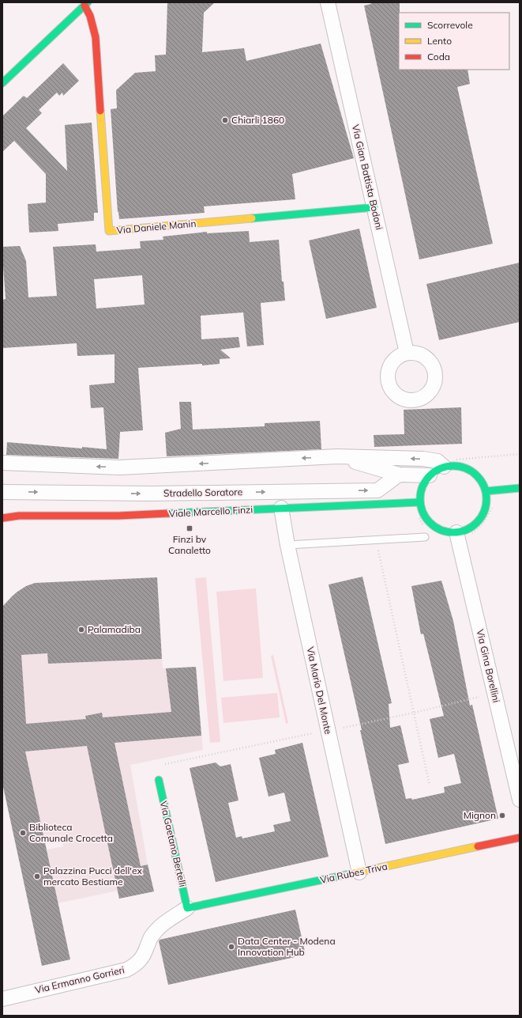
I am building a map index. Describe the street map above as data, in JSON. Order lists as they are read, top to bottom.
{
  "streets": {
    "street": [
      "Via Gian Battista Bodoni",
      "Via Daniele Manin",
      "Stradello Soratore",
      "Viale Marcello Finzi",
      "Via Gina Borellini",
      "Via Mario Del Monte",
      "Via Gaetano Bertelli",
      "Via Rubes Triva",
      "Via Ermanno Gorrieri"
    ]
  },
  "crossings": [
    ["Via Gian Battista Bodoni", "Via Daniele Manin"],
    ["Viale Marcello Finzi", "Via Gina Borellini"],
    ["Viale Marcello Finzi", "Via Mario Del Monte"],
    ["Via Mario Del Monte", "Via Rubes Triva"],
    ["Via Gaetano Bertelli", "Via Rubes Triva"],
    ["Via Gaetano Bertelli", "Via Ermanno Gorrieri"],
    ["Via Rubes Triva", "Via Ermanno Gorrieri"]
  ],
  "places": {
    "other": [
      "Chiarli 1860",
      "Palamadiba",
      "Mignon",
      "Biblioteca Comunale Crocetta",
      "Palazzina Pucci dell'ex mercato Bestiame",
      "Data Center - Modena Innovation Hub"
    ],
    "transit": ["Finzi bv Canaletto"]
  },
  "legend": ["Scorrevole", "Lento", "Coda"]
}
